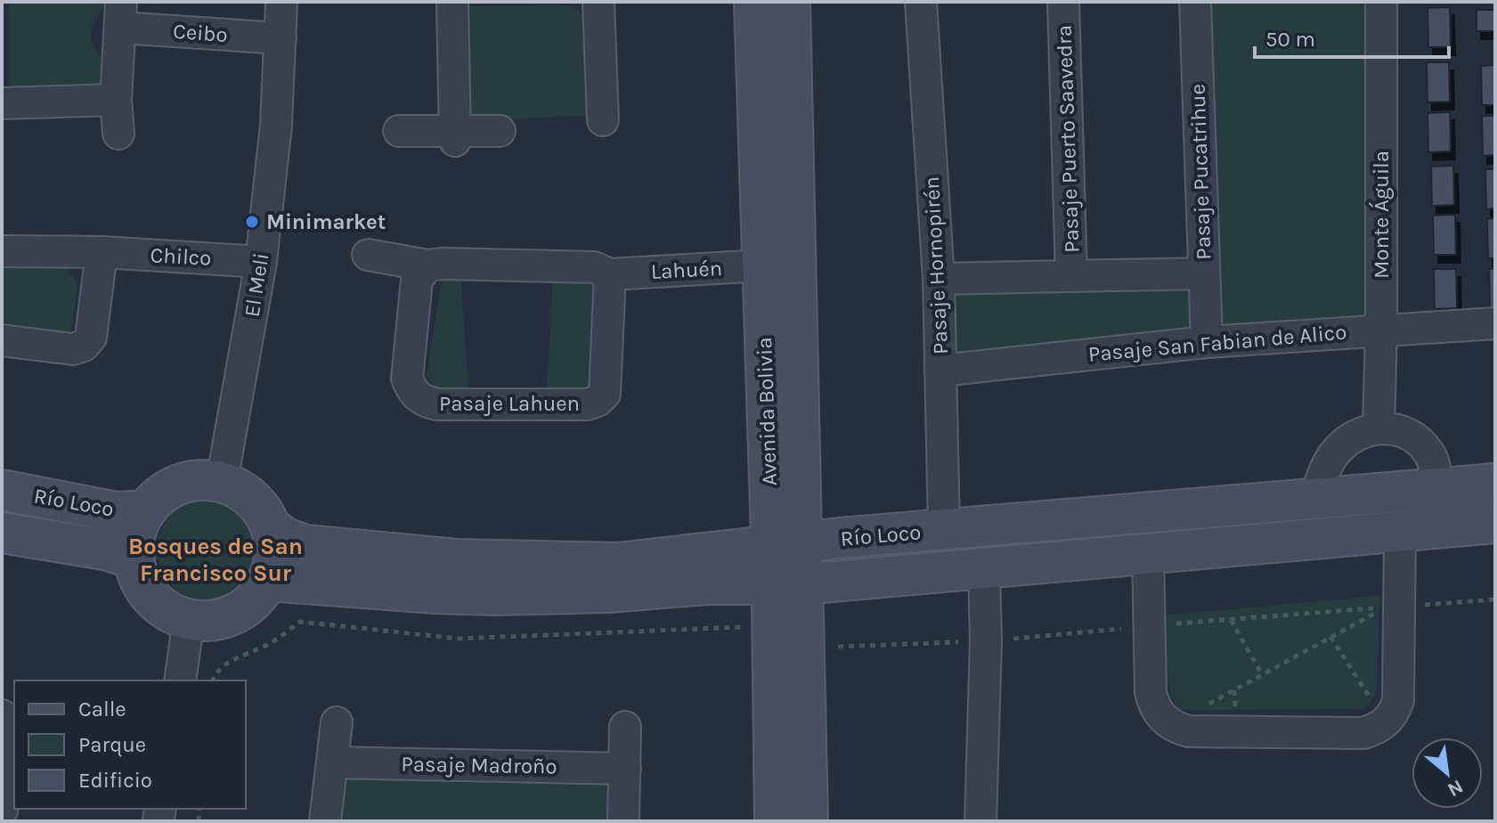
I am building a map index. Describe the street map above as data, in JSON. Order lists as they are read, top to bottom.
{
  "streets": {
    "street": [
      "Ceibo",
      "Pasaje Puerto Saavedra",
      "Pasaje Pucatrihue",
      "Monte Águila",
      "Chilco",
      "Pasaje Hornopirén",
      "Lahuén",
      "El Meli",
      "Pasaje San Fabian de Alico",
      "Pasaje Lahuen",
      "Avenida Bolivia",
      "Río Loco",
      "Pasaje Madroño"
    ]
  },
  "crossings": [
    ["Ceibo", "El Meli"],
    ["Pasaje Pucatrihue", "Pasaje San Fabian de Alico"],
    ["Monte Águila", "Pasaje San Fabian de Alico"],
    ["Chilco", "El Meli"],
    ["Pasaje Hornopirén", "Pasaje San Fabian de Alico"],
    ["Pasaje Hornopirén", "Río Loco"],
    ["Lahuén", "Pasaje Lahuen"],
    ["Lahuén", "Avenida Bolivia"],
    ["El Meli", "Río Loco"],
    ["Avenida Bolivia", "Río Loco"]
  ],
  "districts": ["Bosques de San Francisco Sur"],
  "places": ["Minimarket"],
  "legend": ["Calle", "Parque", "Edificio"],
  "scale_bar": "50 m",
  "north": "bottom right"
}
